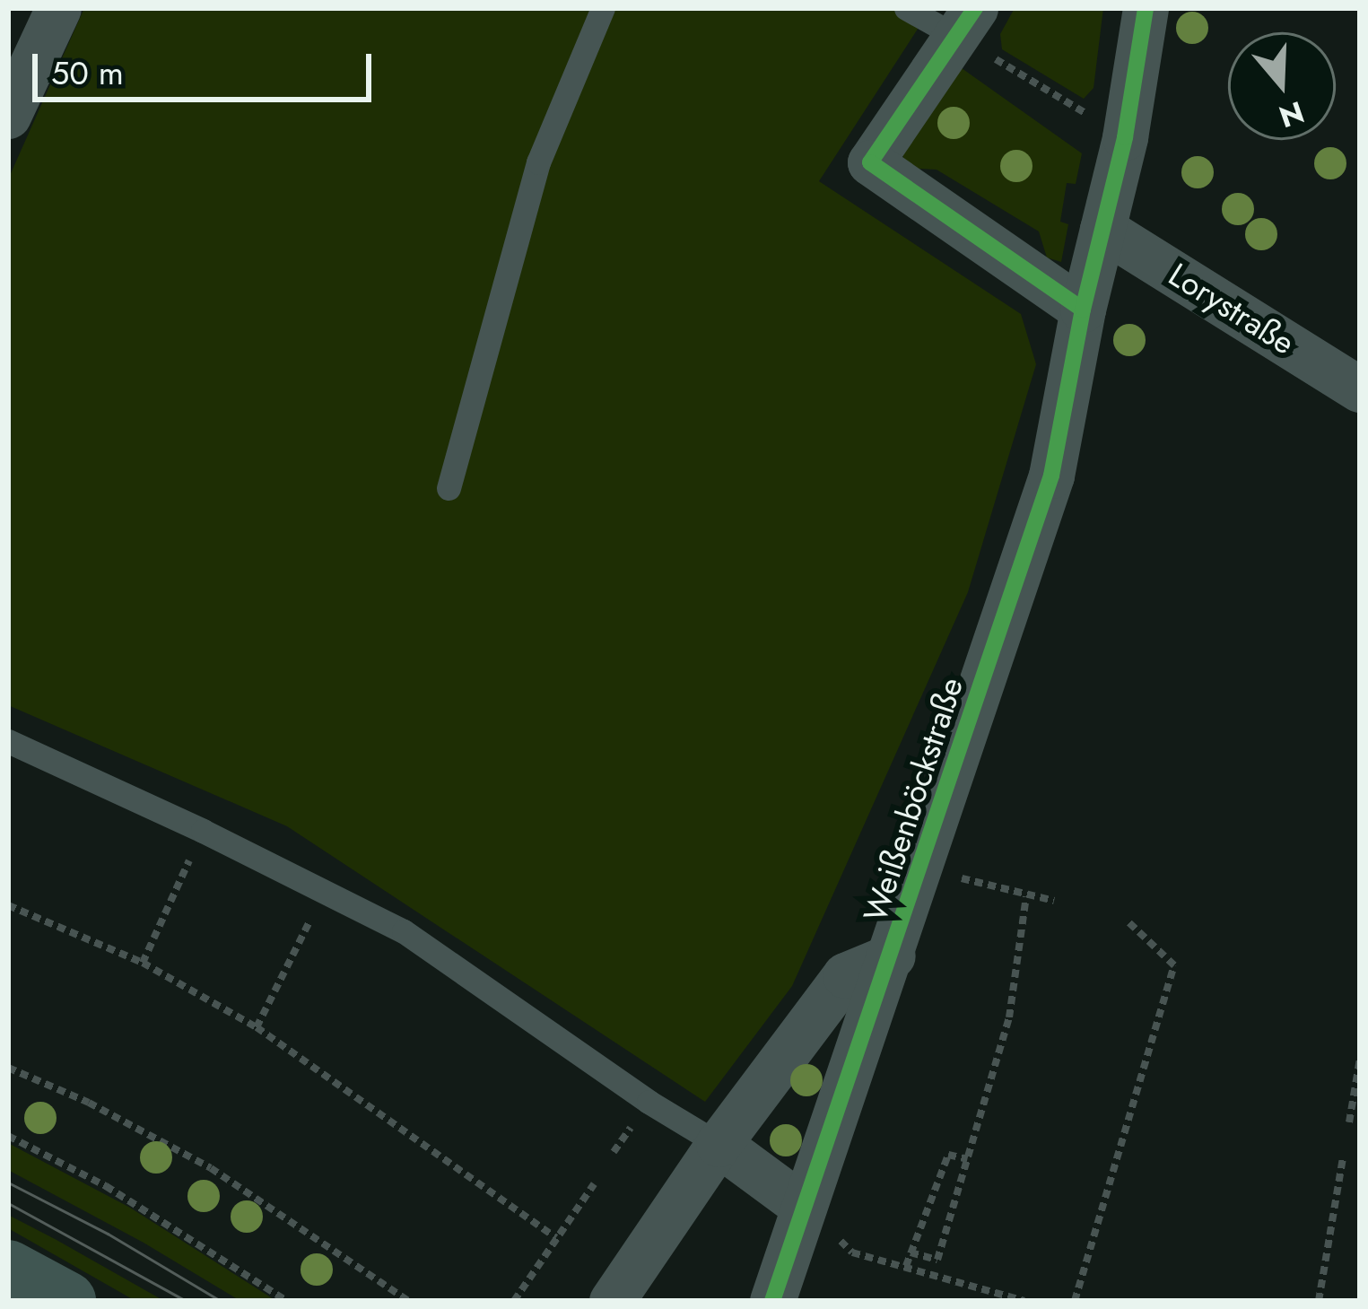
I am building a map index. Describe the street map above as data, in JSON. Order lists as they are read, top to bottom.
{
  "streets": {
    "street": ["Lorystraße", "Weißenböckstraße"]
  },
  "crossings": [
    ["Lorystraße", "Weißenböckstraße"]
  ],
  "scale_bar": "50 m",
  "north": "bottom"
}
